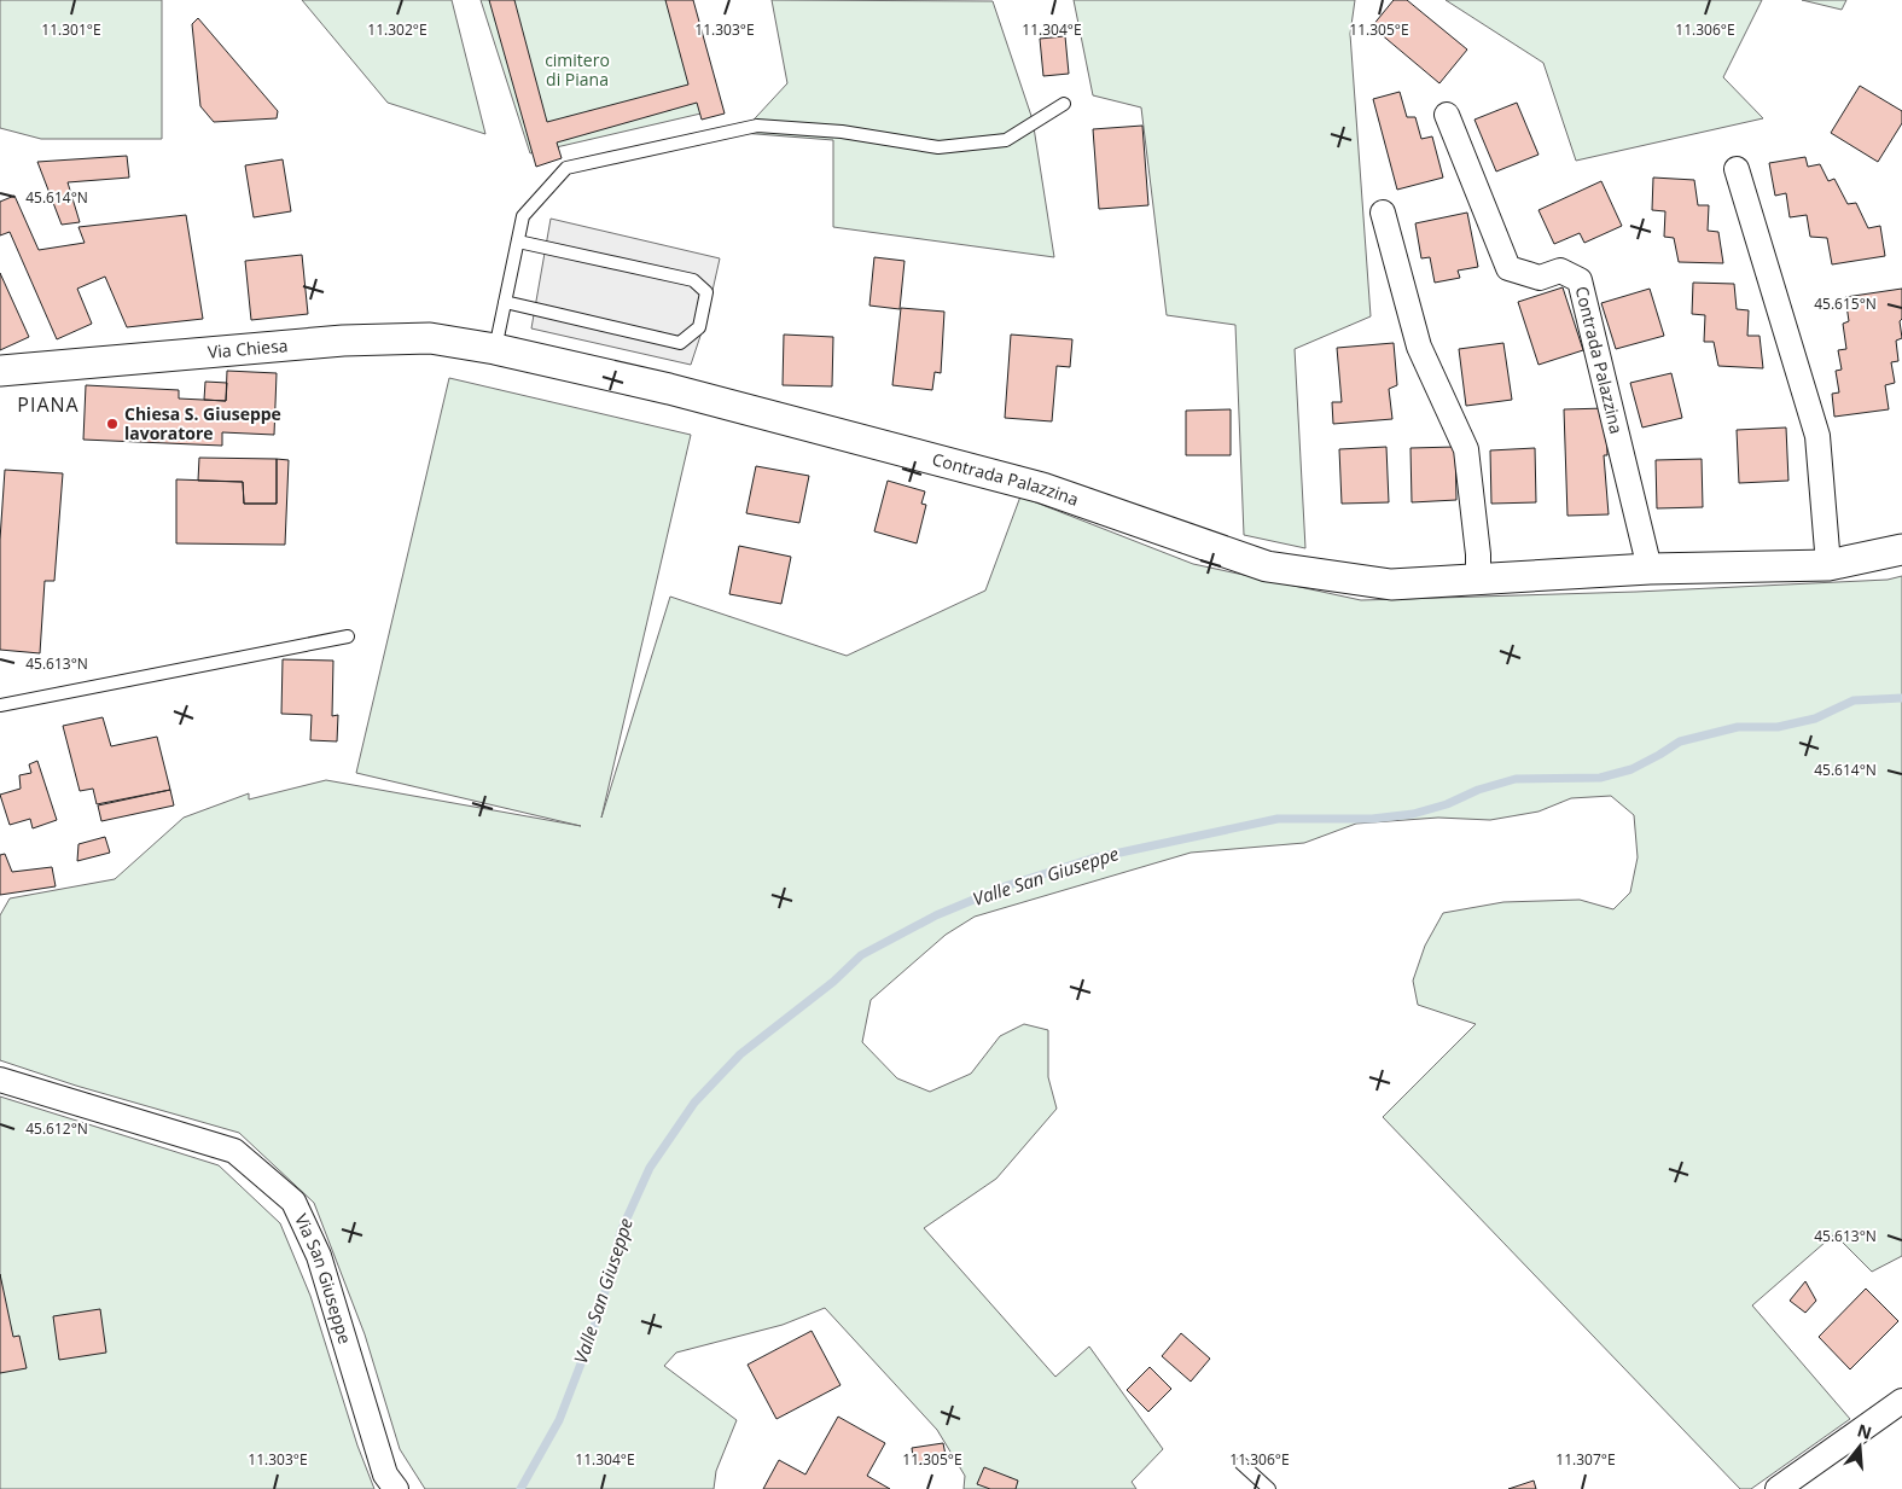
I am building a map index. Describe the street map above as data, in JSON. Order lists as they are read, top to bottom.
{
  "streets": {
    "street": ["Via Chiesa", "Contrada Palazzina", "Via San Giuseppe"]
  },
  "crossings": [
    ["Via Chiesa", "Contrada Palazzina"]
  ],
  "districts": ["PIANA"],
  "water": ["Valle San Giuseppe"],
  "parks": ["cimitero di Piana"],
  "places": ["Chiesa S. Giuseppe lavoratore"],
  "north": "top",
  "coordinates": [
    "11.301°E",
    "11.302°E",
    "11.303°E",
    "11.304°E",
    "11.305°E",
    "11.306°E",
    "45.614°N",
    "45.615°N",
    "45.613°N",
    "45.612°N",
    "11.307°E"
  ]
}
